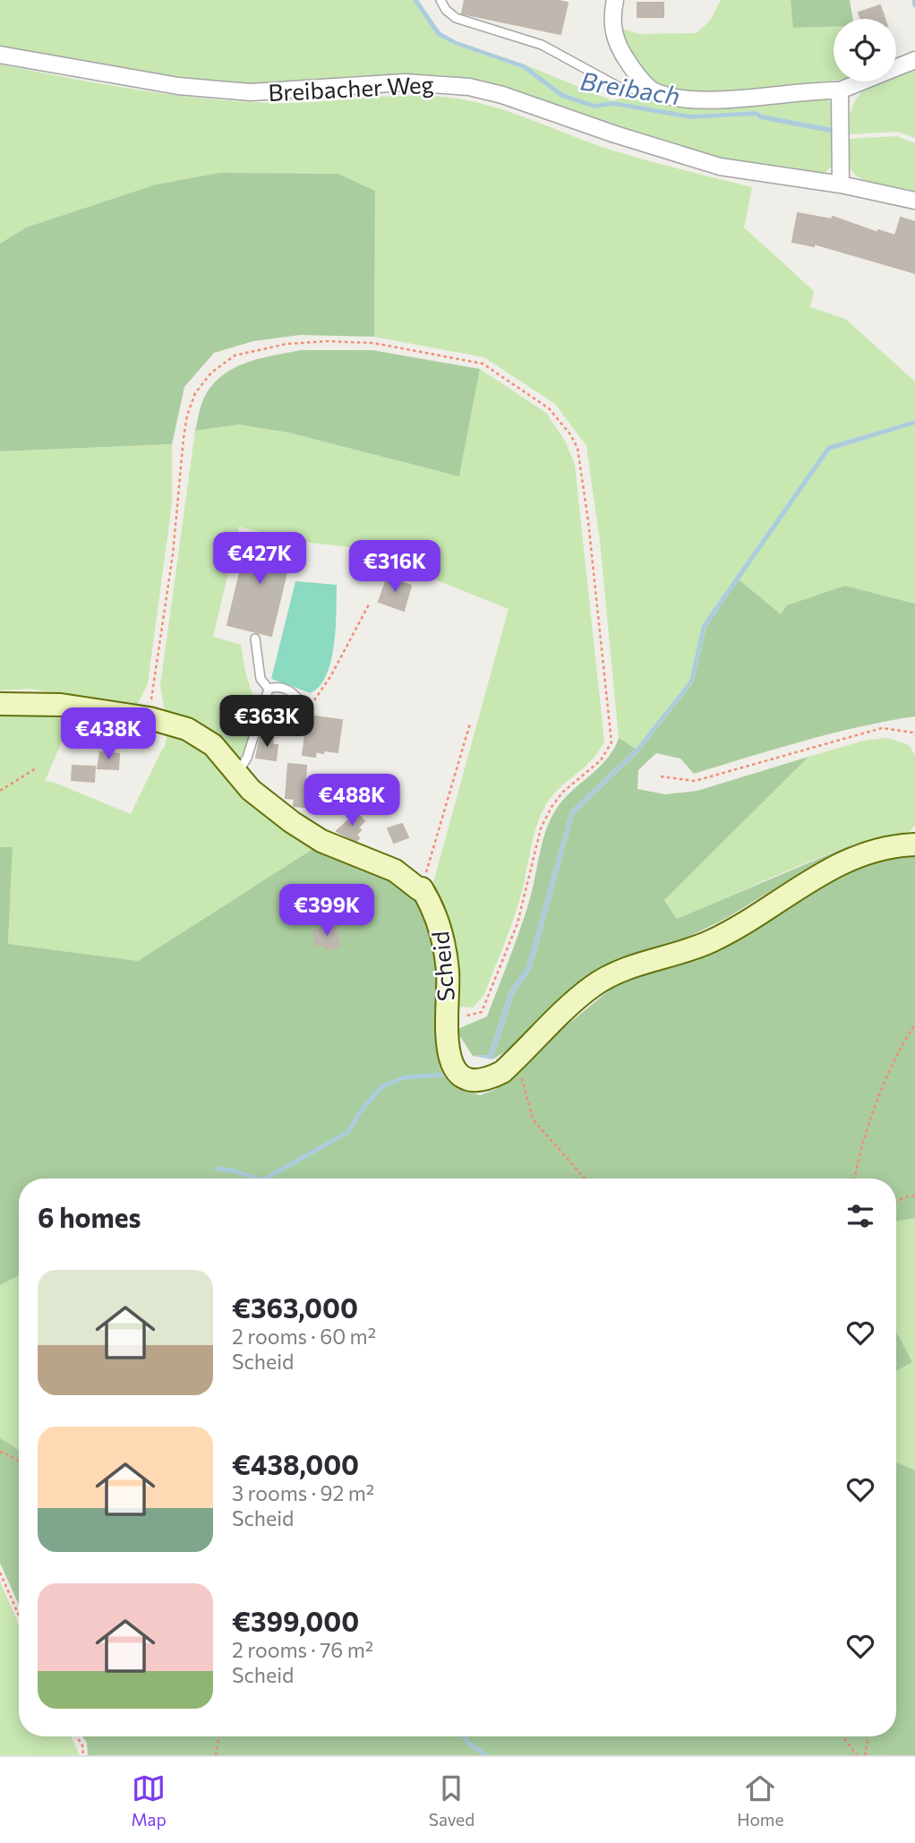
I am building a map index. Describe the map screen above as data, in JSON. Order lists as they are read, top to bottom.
{
  "streets": {
    "street": ["Breibacher Weg", "Scheid"]
  },
  "water": ["Breibach"],
  "page": {
    "price": [
      "€427K",
      "€316K",
      "€363K",
      "€438K",
      "€488K",
      "€399K"
    ],
    "heading": "6 homes",
    "list": [
      {
        "name": "€363,000",
        "note": "2 rooms · 60 m² · Scheid"
      },
      {
        "name": "€438,000",
        "note": "3 rooms · 92 m² · Scheid"
      },
      {
        "name": "€399,000",
        "note": "2 rooms · 76 m² · Scheid"
      }
    ],
    "tabs": ["Map", "Saved", "Home"]
  }
}
